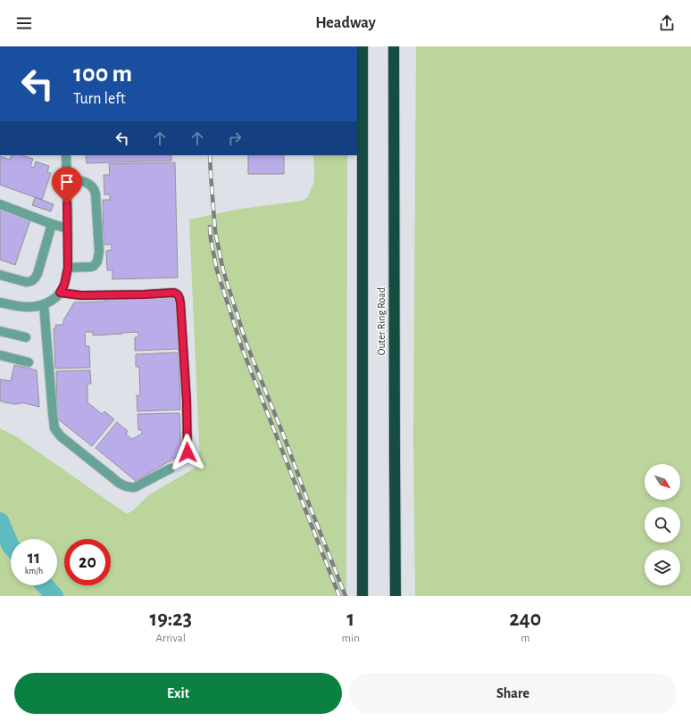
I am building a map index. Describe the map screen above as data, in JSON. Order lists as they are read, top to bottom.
{
  "streets": {
    "highway": ["Outer Ring Road"]
  },
  "north": "bottom right",
  "page": {
    "header": "Headway",
    "turn": ["100 m", "Turn left"],
    "speed": "11 km/h",
    "limit": "20",
    "eta": [
      "19:23",
      "Arrival",
      "1",
      "min",
      "240",
      "m"
    ],
    "buttons": ["Exit", "Share"]
  }
}
